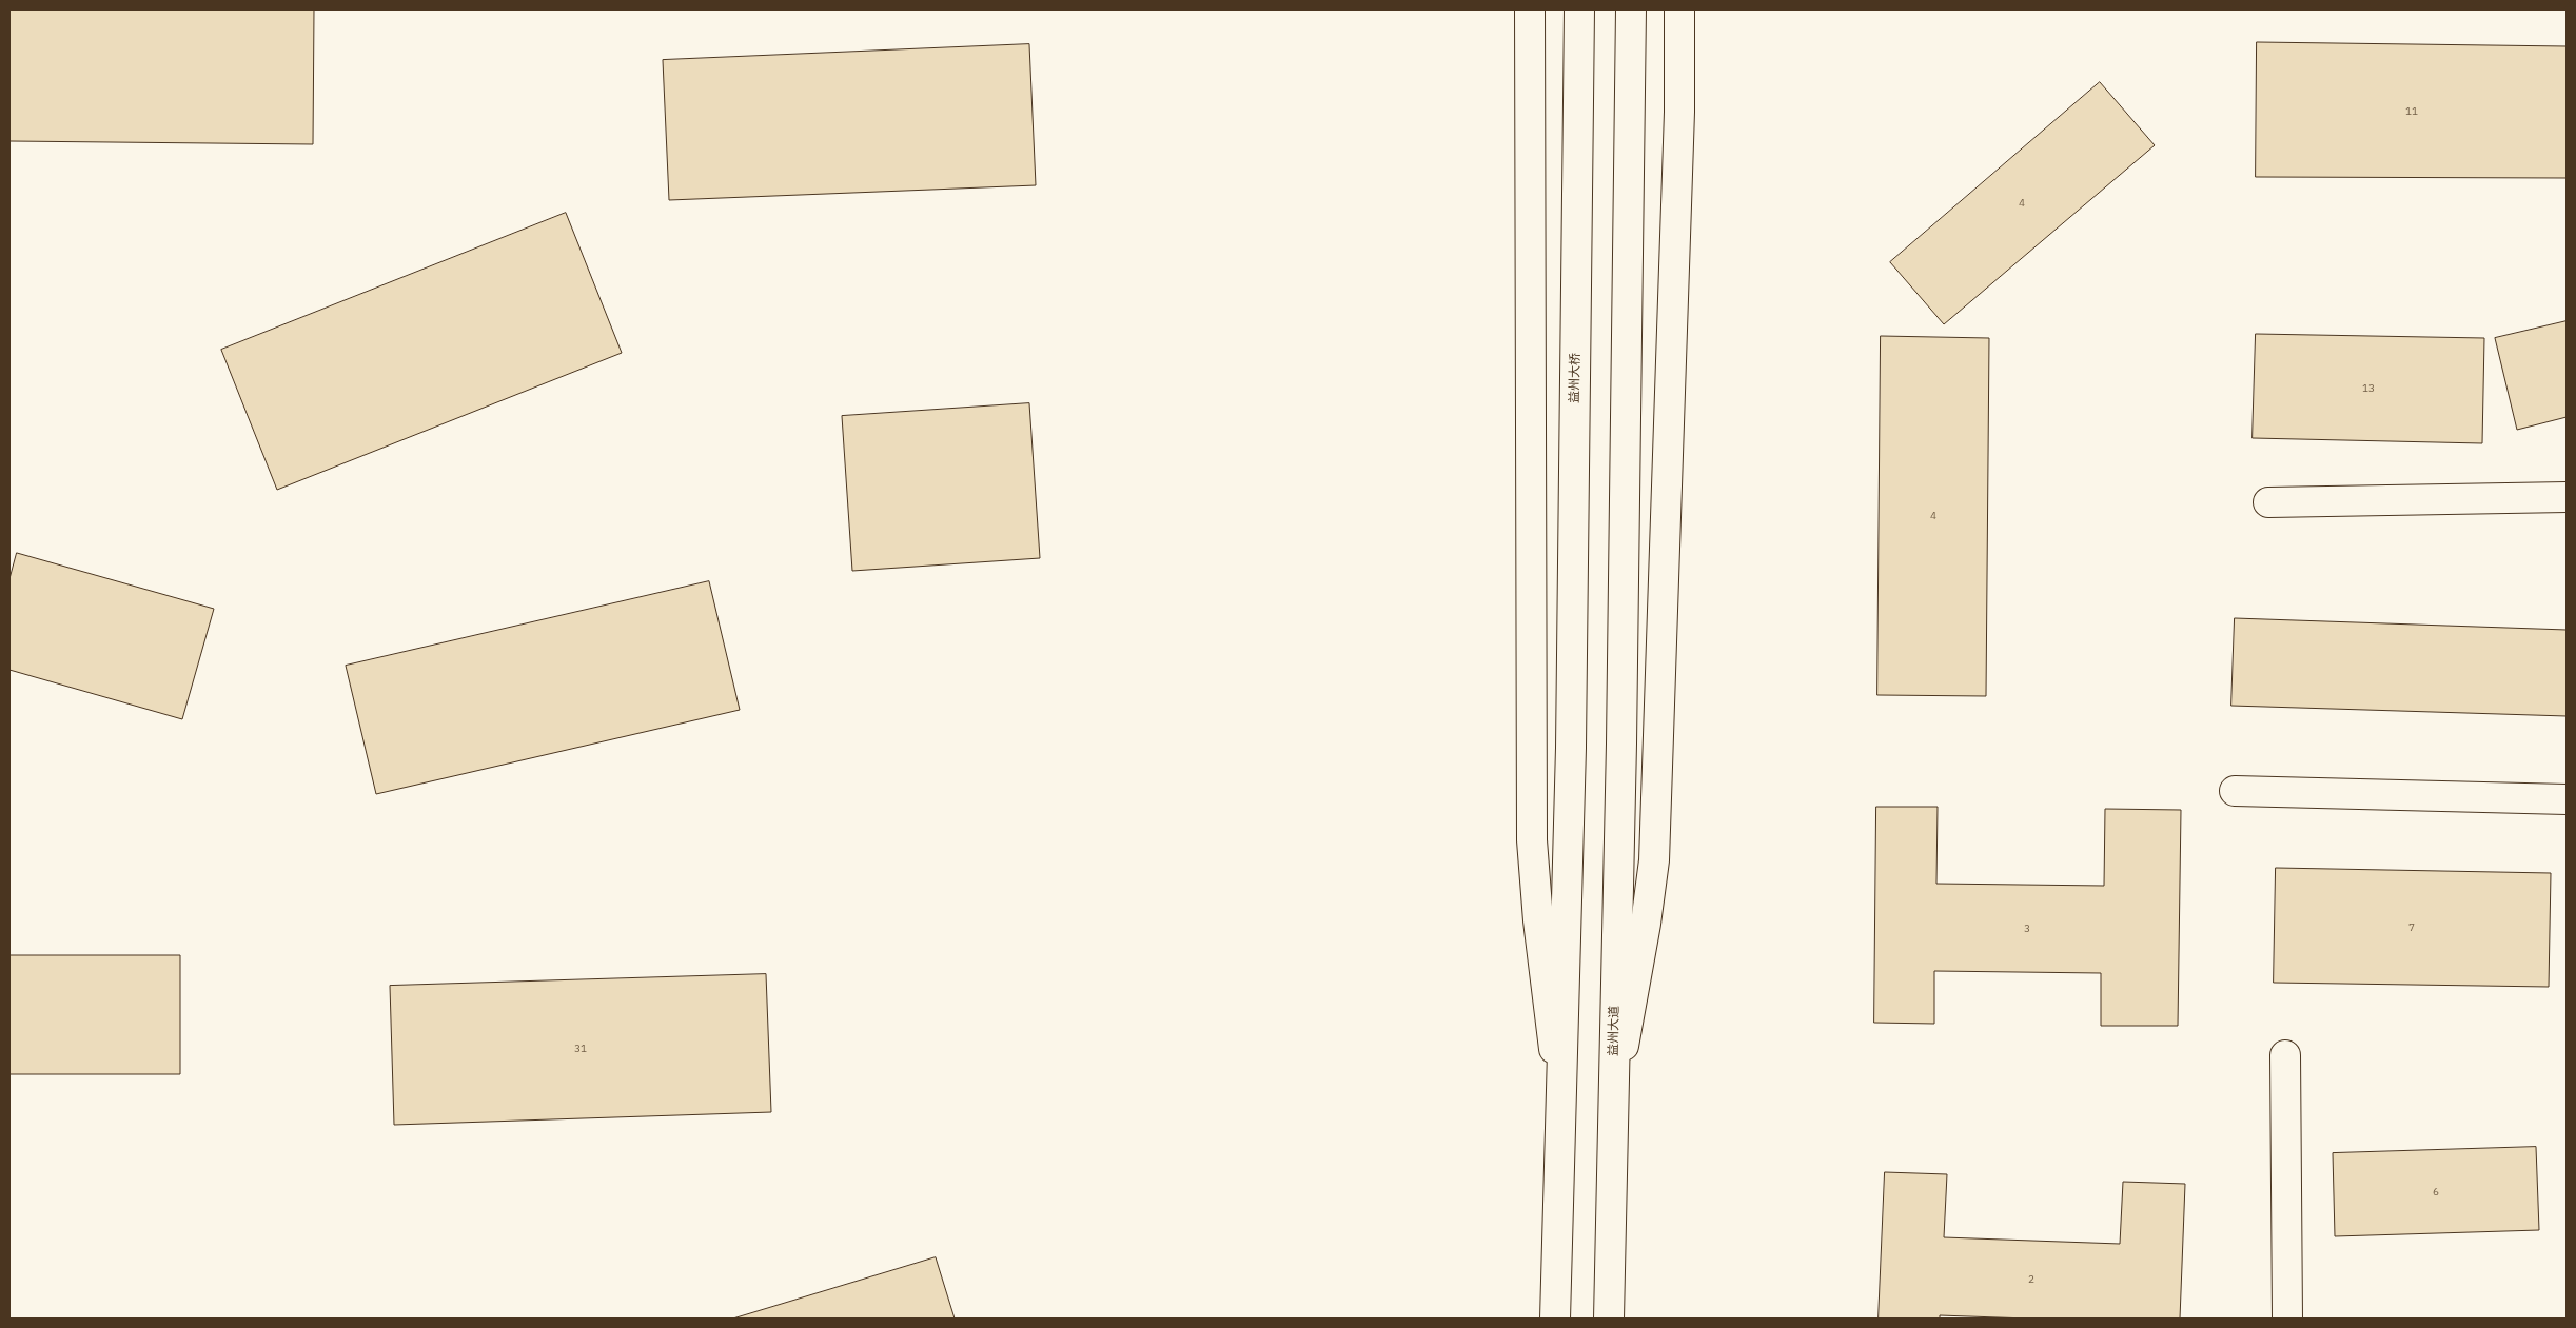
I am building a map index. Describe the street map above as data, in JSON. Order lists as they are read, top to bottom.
{
  "streets": {
    "street": ["益州大桥", "益州大道"]
  },
  "house_numbers": [
    "11",
    "4",
    "13",
    "4",
    "7",
    "3",
    "31",
    "6",
    "2"
  ]
}
